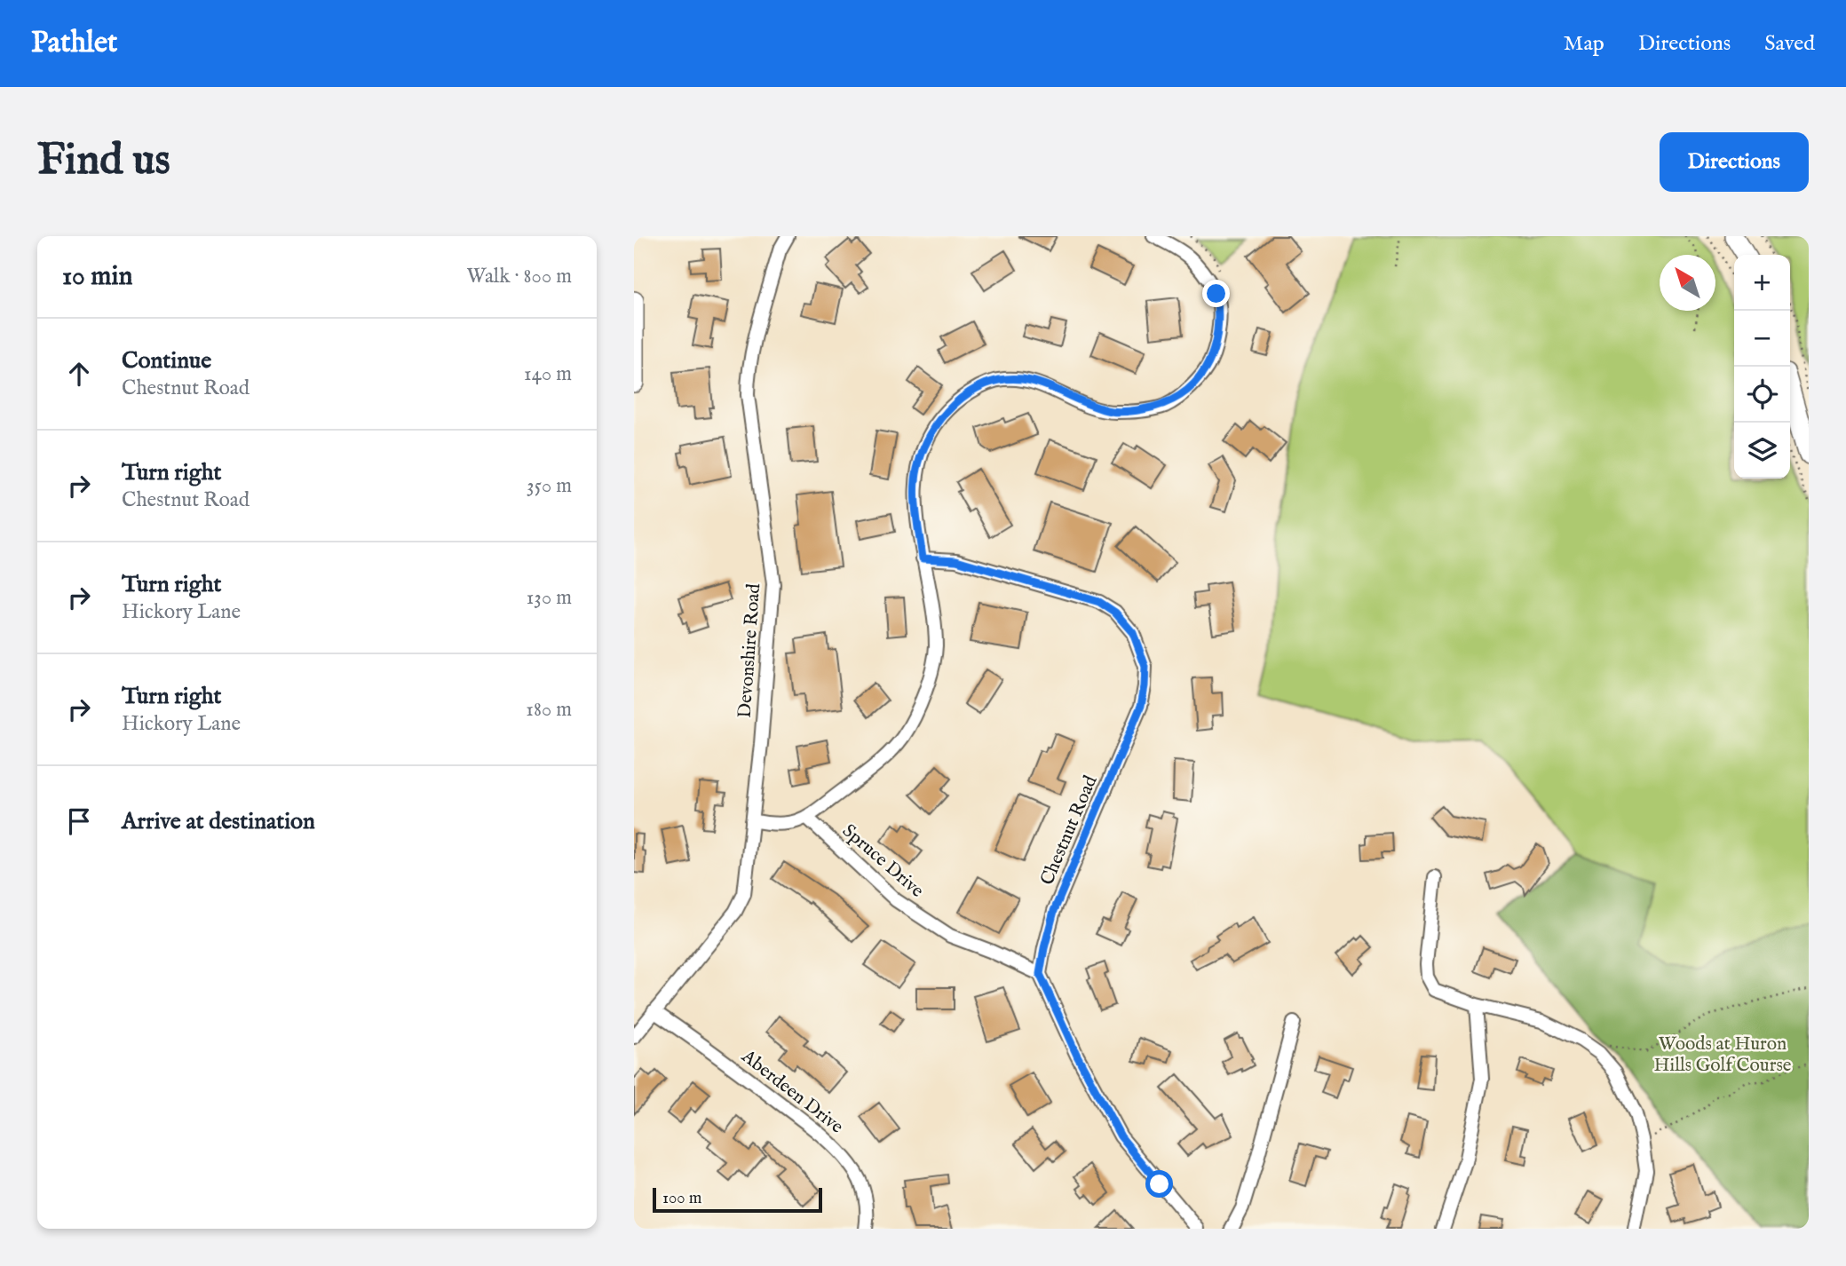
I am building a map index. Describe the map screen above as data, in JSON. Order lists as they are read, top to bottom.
{
  "streets": {
    "street": [
      "Devonshire Road",
      "Chestnut Road",
      "Spruce Drive",
      "Aberdeen Drive"
    ]
  },
  "crossings": [
    ["Devonshire Road", "Aberdeen Drive"],
    ["Chestnut Road", "Spruce Drive"]
  ],
  "parks": ["Woods at Huron Hills Golf Course"],
  "scale_bar": "100 m",
  "north": "top left",
  "page": {
    "header": "Pathlet",
    "nav": ["Map", "Directions", "Saved"],
    "buttons": "Directions",
    "title": "Find us",
    "heading": ["10 min", "Walk · 800 m"],
    "map_buttons": ["+", "−"],
    "list": [
      ["Continue", "Chestnut Road", "140 m"],
      ["Turn right", "Chestnut Road", "350 m"],
      ["Turn right", "Hickory Lane", "130 m"],
      ["Turn right", "Hickory Lane", "180 m"],
      "Arrive at destination"
    ],
    "scale": "100 m"
  }
}
